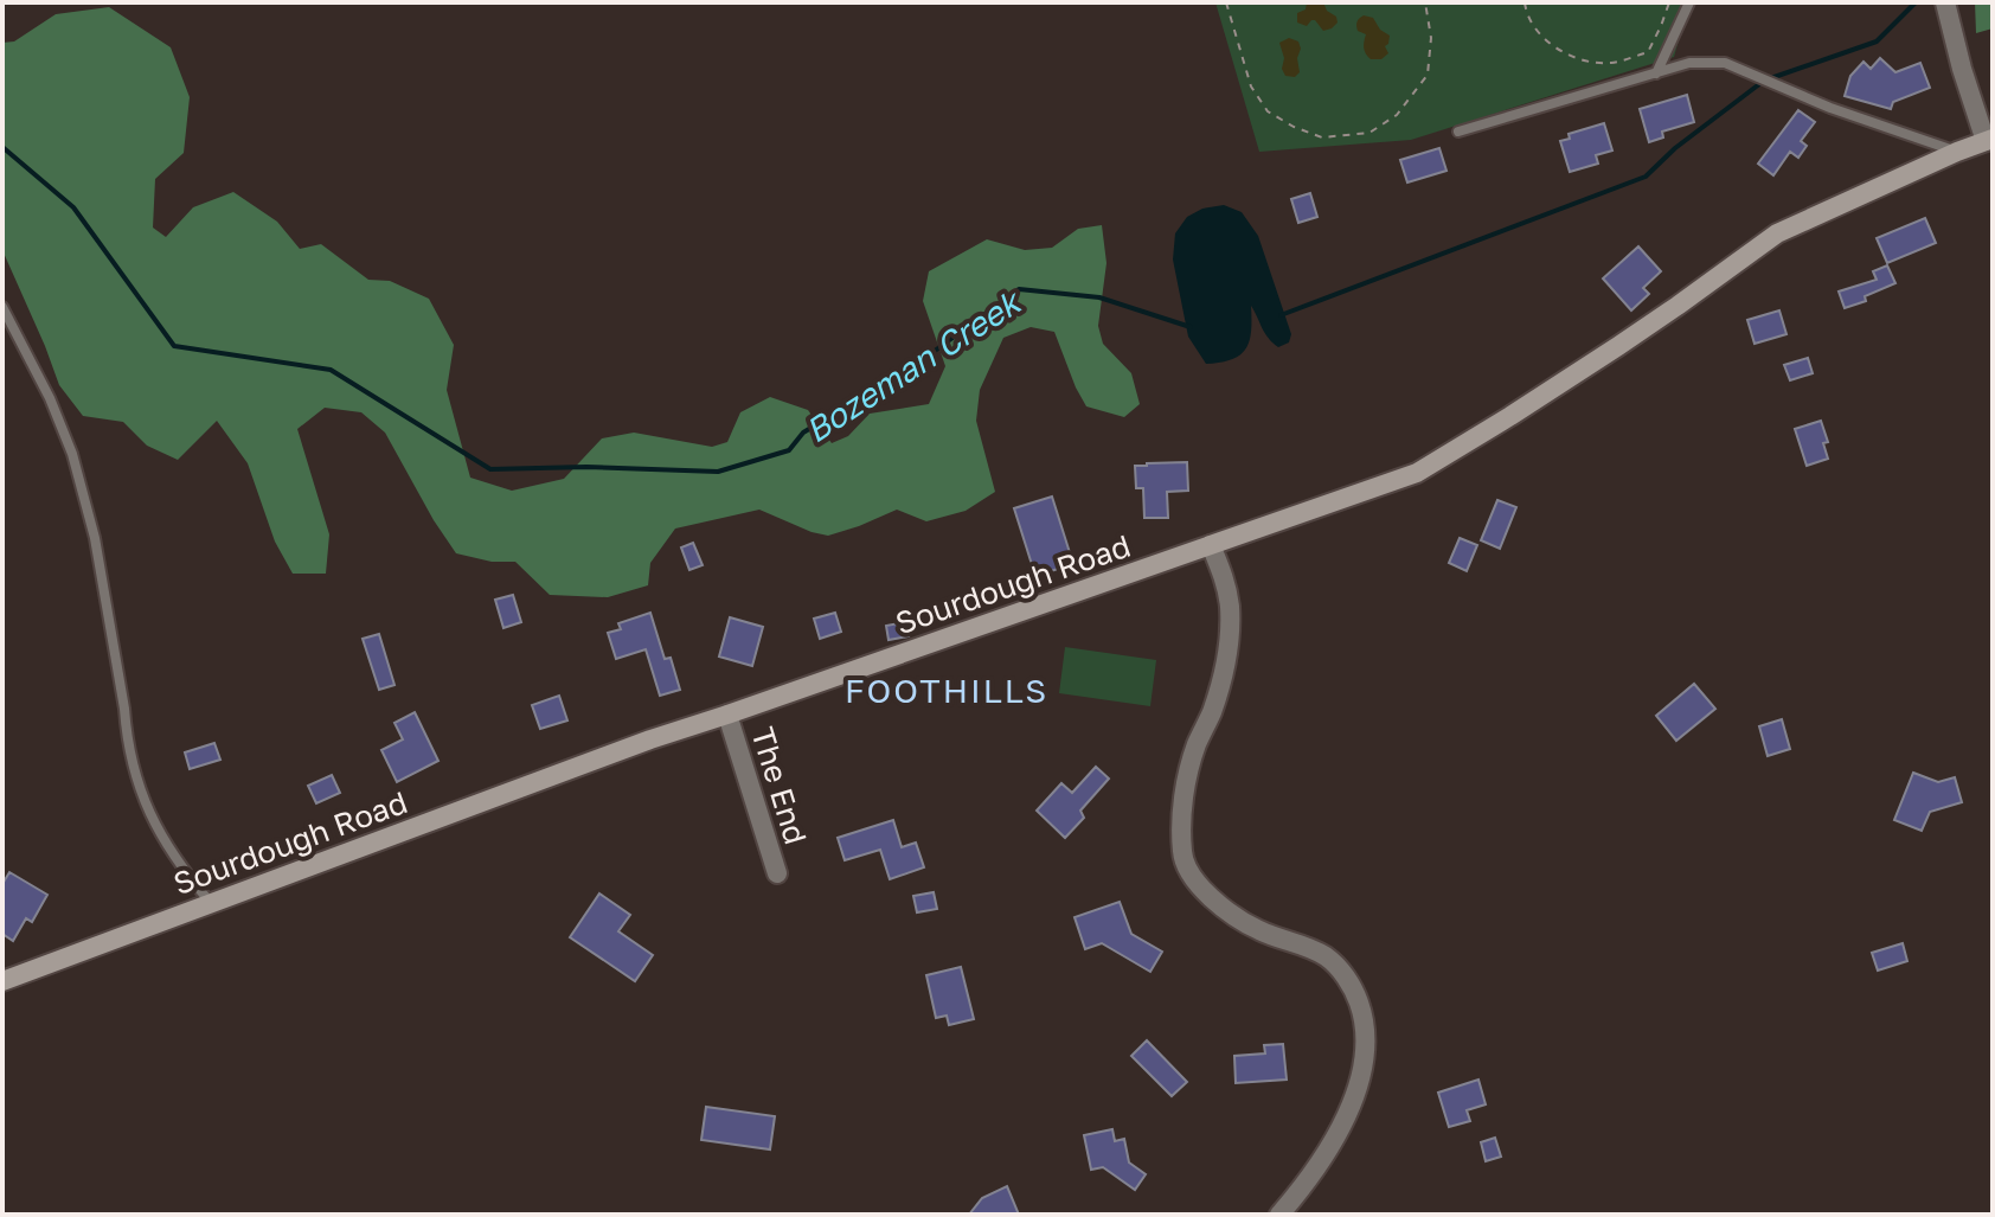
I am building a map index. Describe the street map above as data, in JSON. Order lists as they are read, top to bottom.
{
  "streets": {
    "street": ["Sourdough Road", "The End"]
  },
  "crossings": [
    ["Sourdough Road", "The End"]
  ],
  "districts": ["FOOTHILLS"],
  "water": ["Bozeman Creek"]
}
